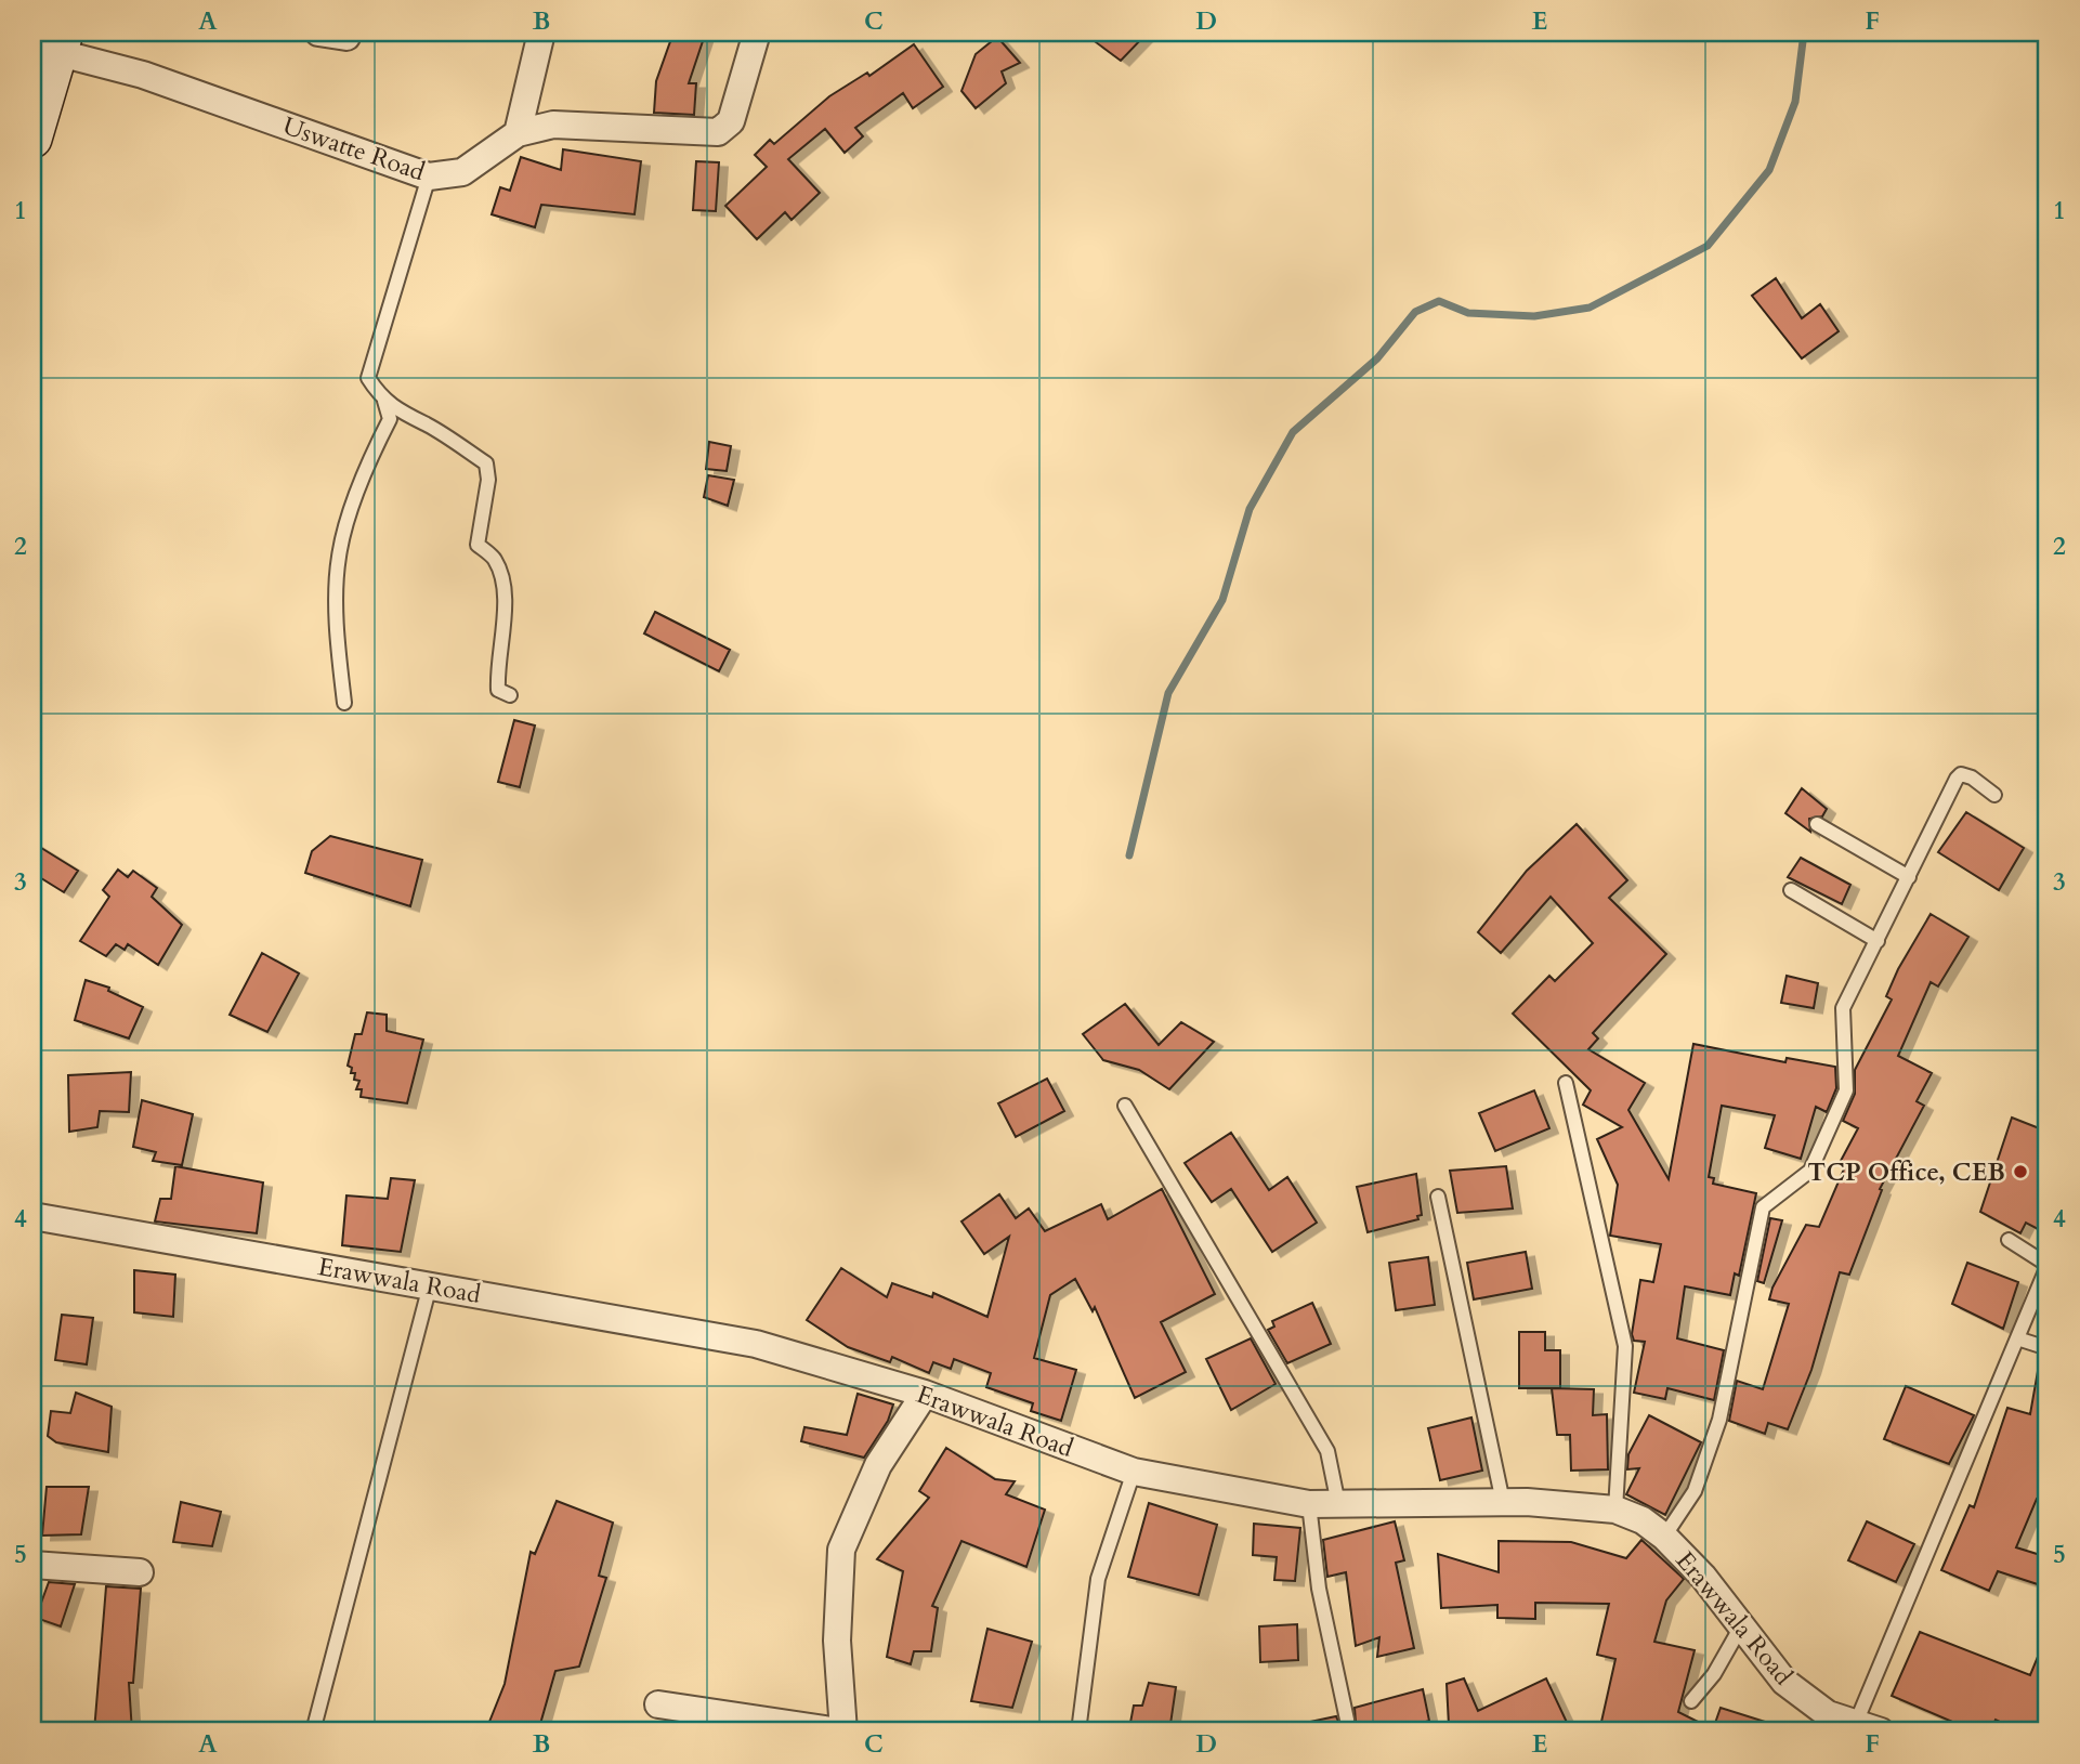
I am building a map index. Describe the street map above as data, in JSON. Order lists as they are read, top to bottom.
{
  "streets": {
    "street": ["Uswatte Road", "Erawwala Road"]
  },
  "places": ["TCP Office, CEB"],
  "grid": {
    "columns": [
      "A",
      "B",
      "C",
      "D",
      "E",
      "F"
    ],
    "rows": [
      "1",
      "2",
      "3",
      "4",
      "5"
    ]
  }
}
